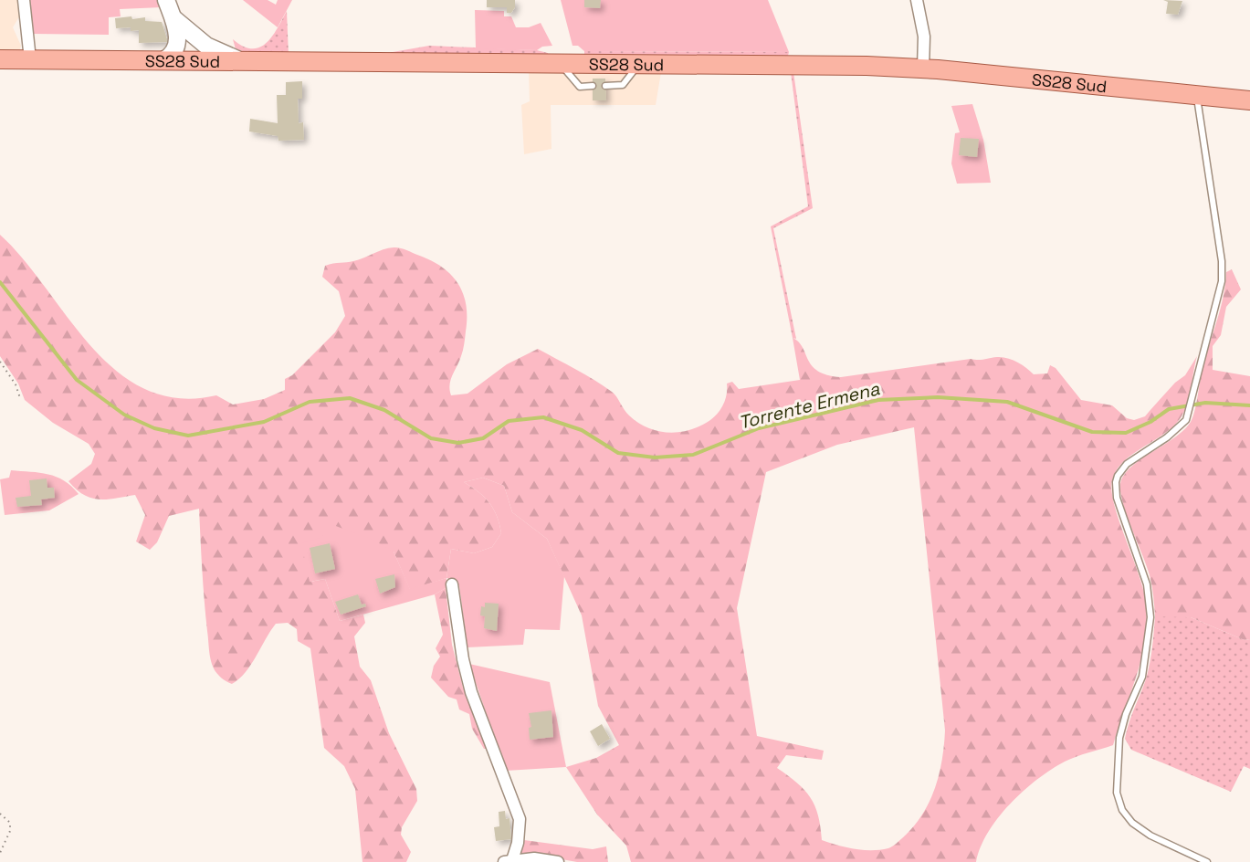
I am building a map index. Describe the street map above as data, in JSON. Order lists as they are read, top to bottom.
{
  "streets": {
    "main road": ["SS28 Sud"]
  },
  "water": ["Torrente Ermena"]
}
